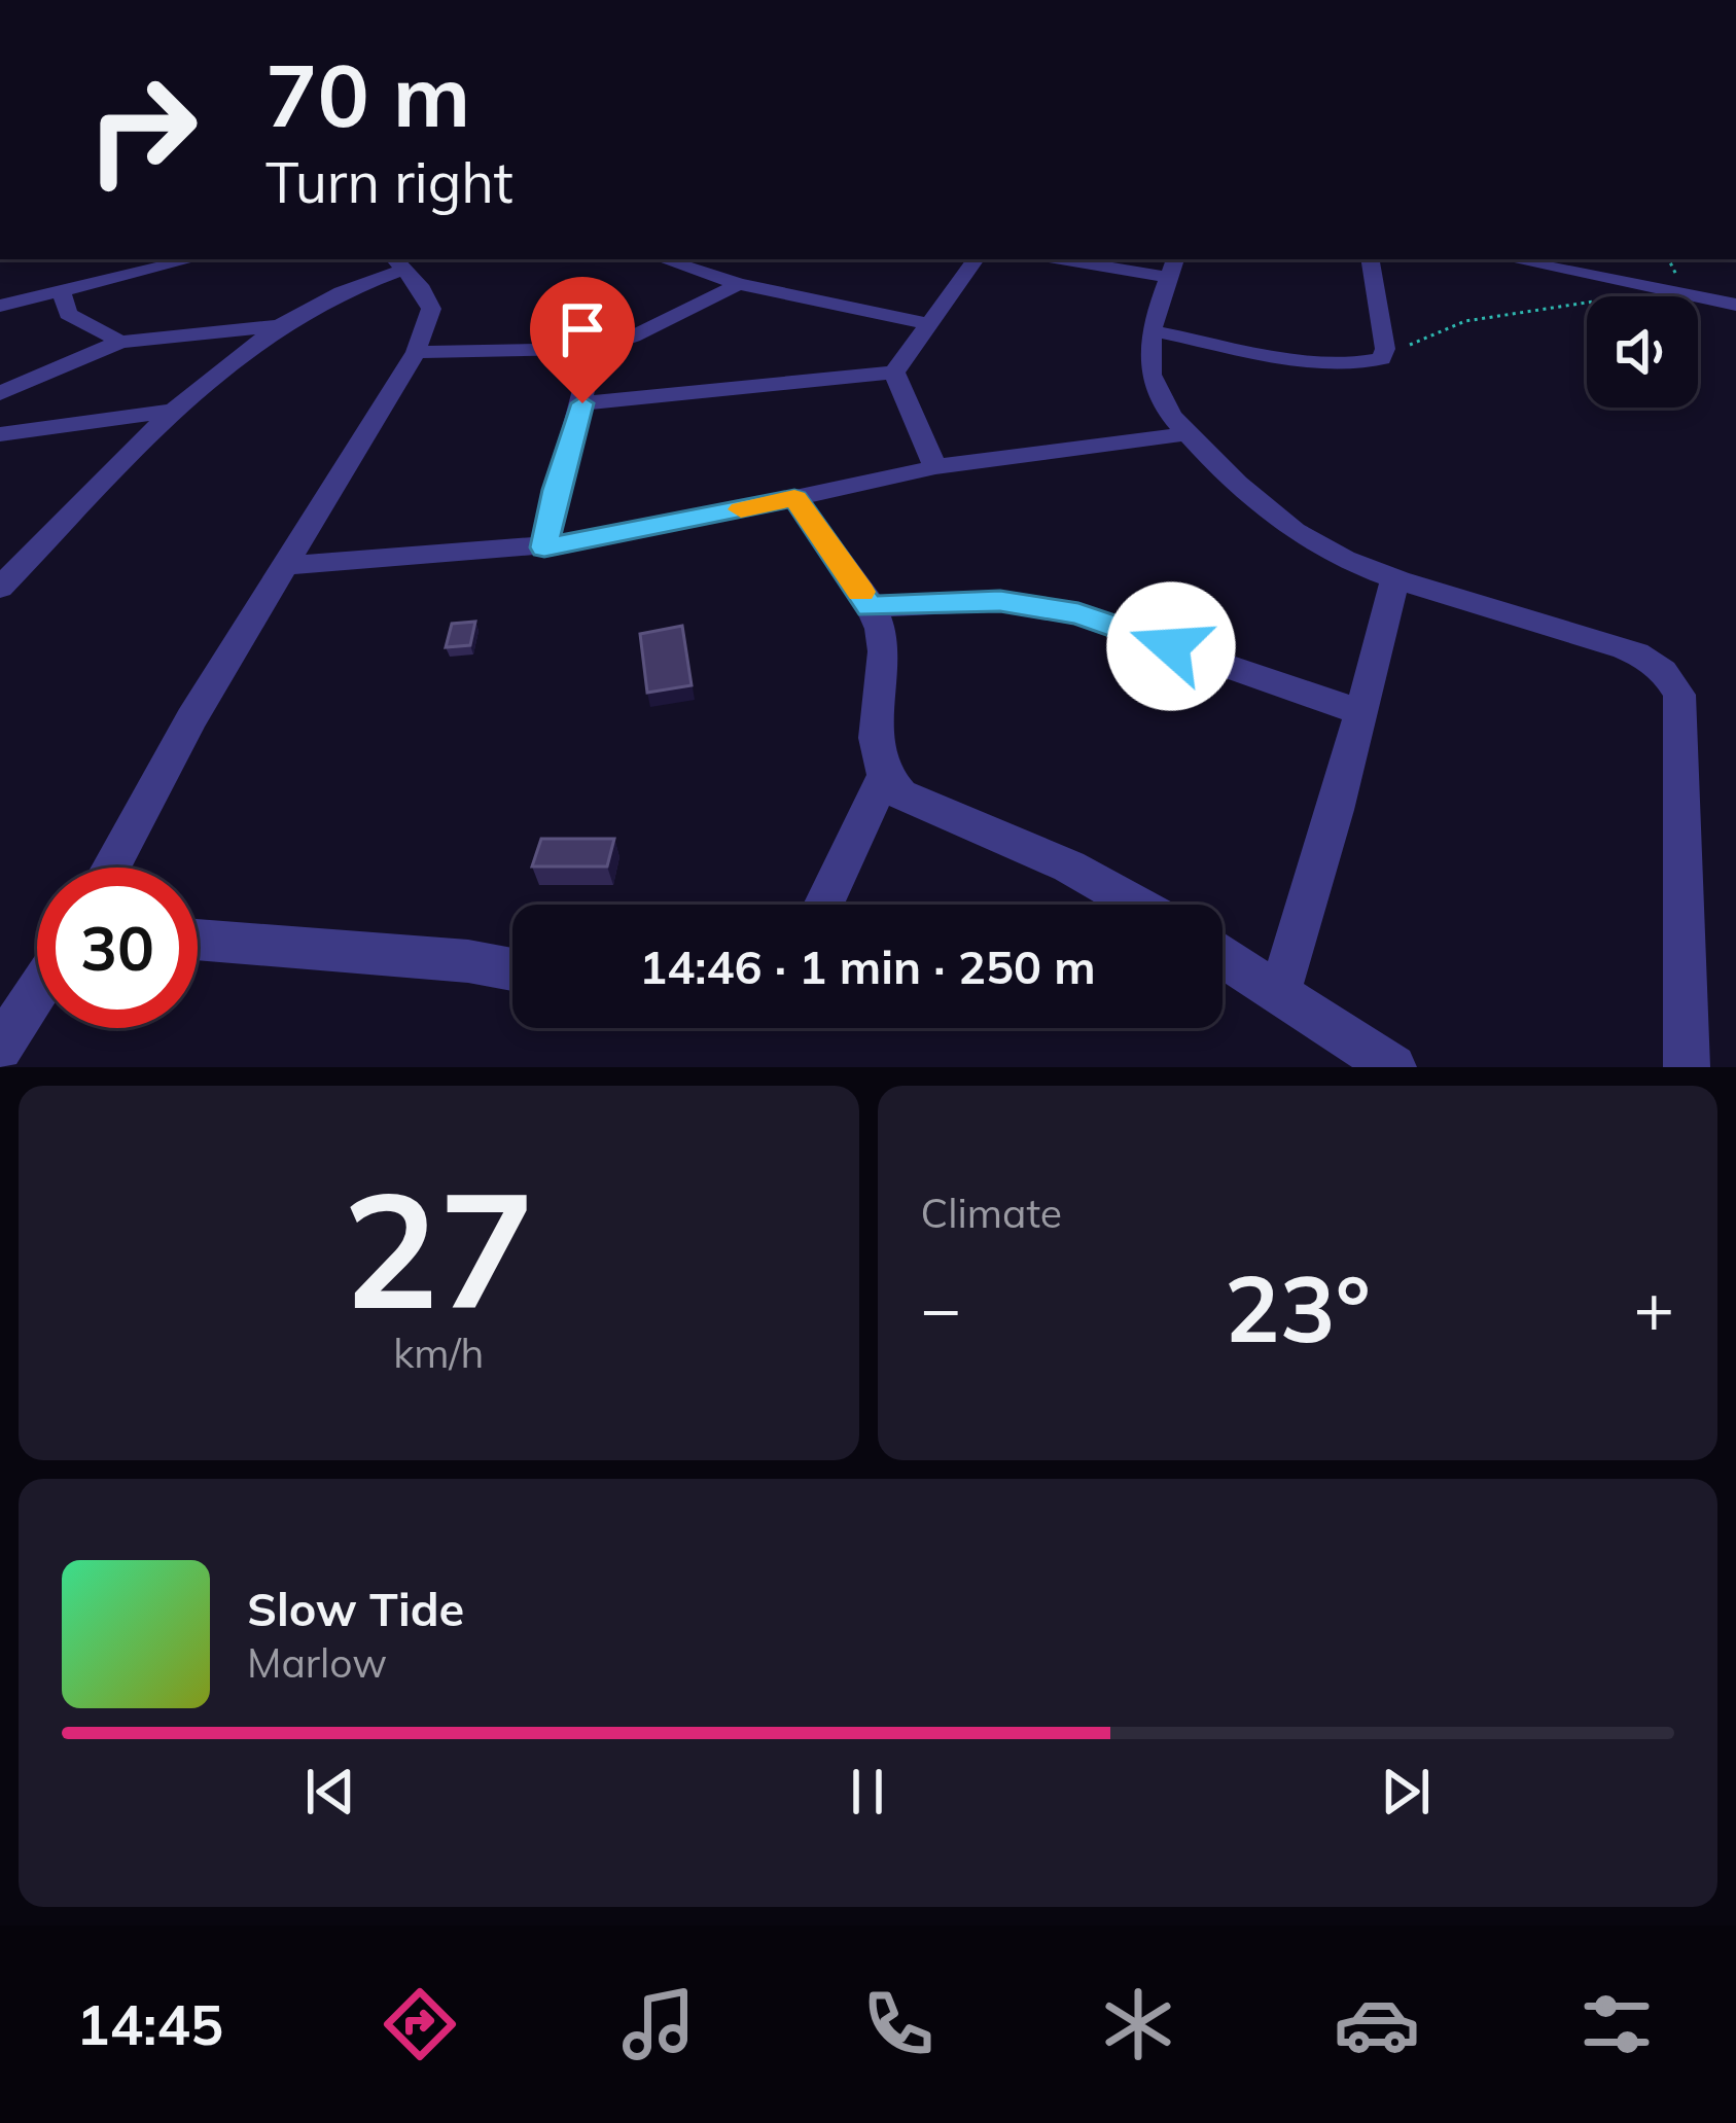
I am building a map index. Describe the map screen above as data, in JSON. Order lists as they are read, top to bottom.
{
  "page": {
    "turn": ["70 m", "Turn right"],
    "limit": "30",
    "trip": "14:46 · 1 min · 250 m",
    "tile": [
      ["27", "km/h"],
      "Climate"
    ],
    "heat": ["−", "23°", "+"],
    "song": ["Slow Tide", "Marlow"],
    "tabs": "14:45"
  }
}
